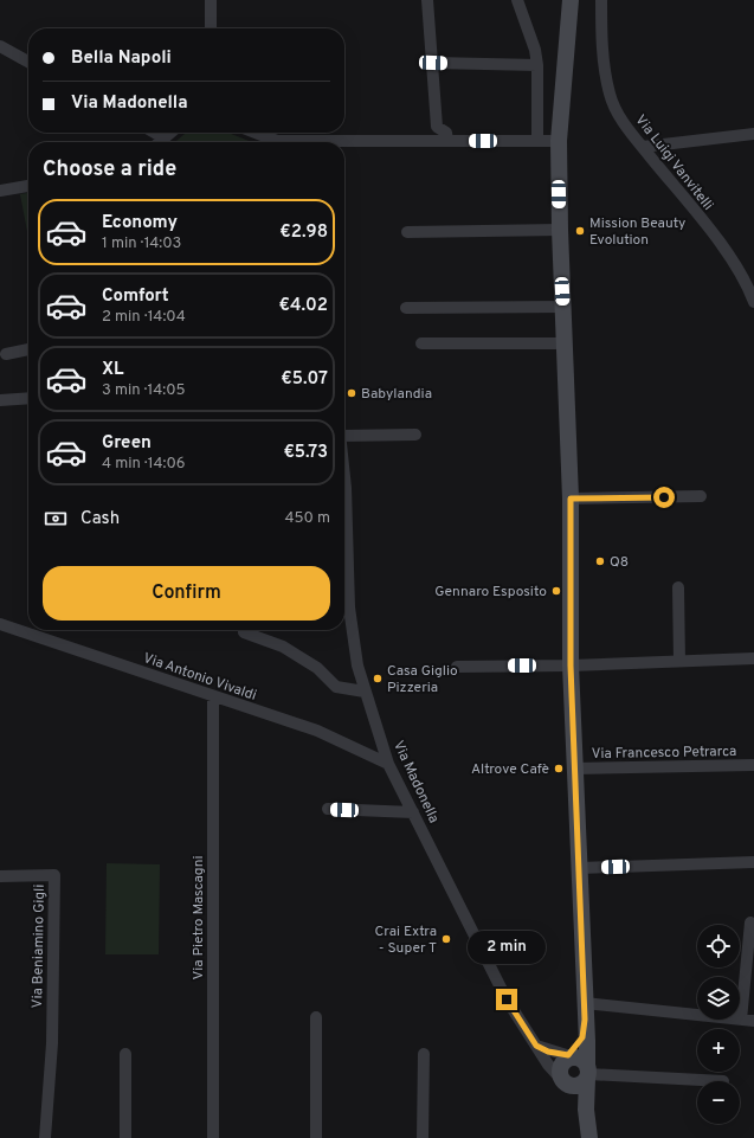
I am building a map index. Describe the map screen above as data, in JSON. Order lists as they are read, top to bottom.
{
  "streets": {
    "street": [
      "Via Luigi Vanvitelli",
      "Via Antonio Vivaldi",
      "Via Francesco Petrarca",
      "Via Madonella",
      "Via Pietro Mascagni",
      "Via Beniamino Gigli"
    ]
  },
  "crossings": [
    ["Via Antonio Vivaldi", "Via Madonella"],
    ["Via Antonio Vivaldi", "Via Pietro Mascagni"]
  ],
  "places": [
    "Mission Beauty Evolution",
    "Babylandia",
    "Q8",
    "Gennaro Esposito",
    "Casa Giglio Pizzeria",
    "Altrove Cafè",
    "Crai Extra - Super T"
  ],
  "page": {
    "banner": ["Bella Napoli", "Via Madonella"],
    "heading": "Choose a ride",
    "list": [
      {
        "name": "Economy",
        "note": "1 min · 14:03",
        "value": "€2.98"
      },
      {
        "name": "Comfort",
        "note": "2 min · 14:04",
        "value": "€4.02"
      },
      {
        "name": "XL",
        "note": "3 min · 14:05",
        "value": "€5.07"
      },
      {
        "name": "Green",
        "note": "4 min · 14:06",
        "value": "€5.73"
      }
    ],
    "pay": ["Cash", "450 m"],
    "buttons": "Confirm",
    "map_buttons": ["+", "−"],
    "bubble": "2 min"
  }
}
